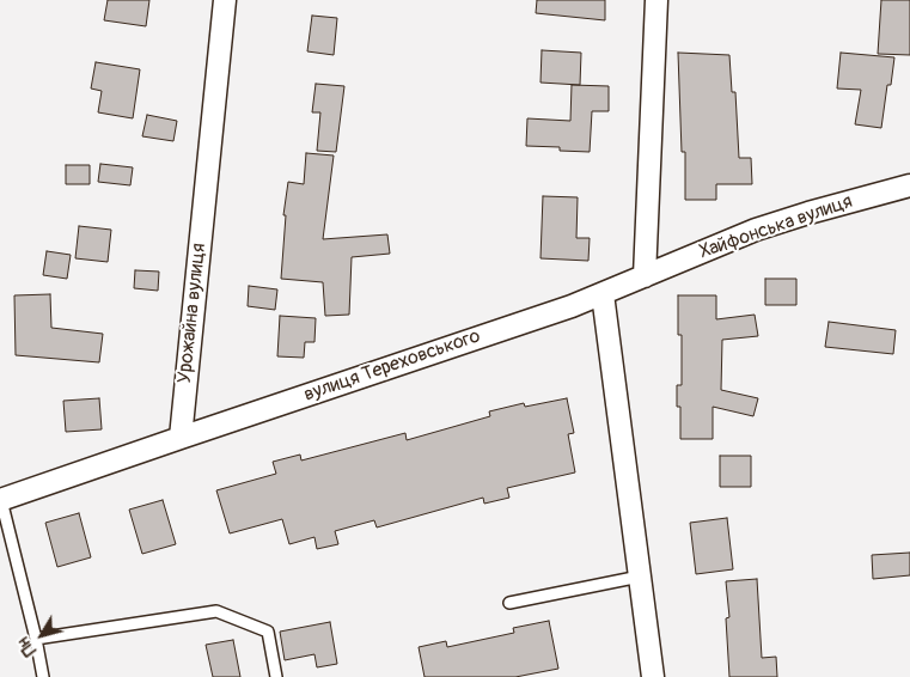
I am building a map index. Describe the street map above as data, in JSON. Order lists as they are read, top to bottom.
{
  "streets": {
    "street": ["Хайфонська вулиця", "Урожайна вулиця", "вулиця Тереховського"]
  },
  "crossings": [
    ["Хайфонська вулиця", "вулиця Тереховського"],
    ["Урожайна вулиця", "вулиця Тереховського"]
  ],
  "north": "bottom left"
}
